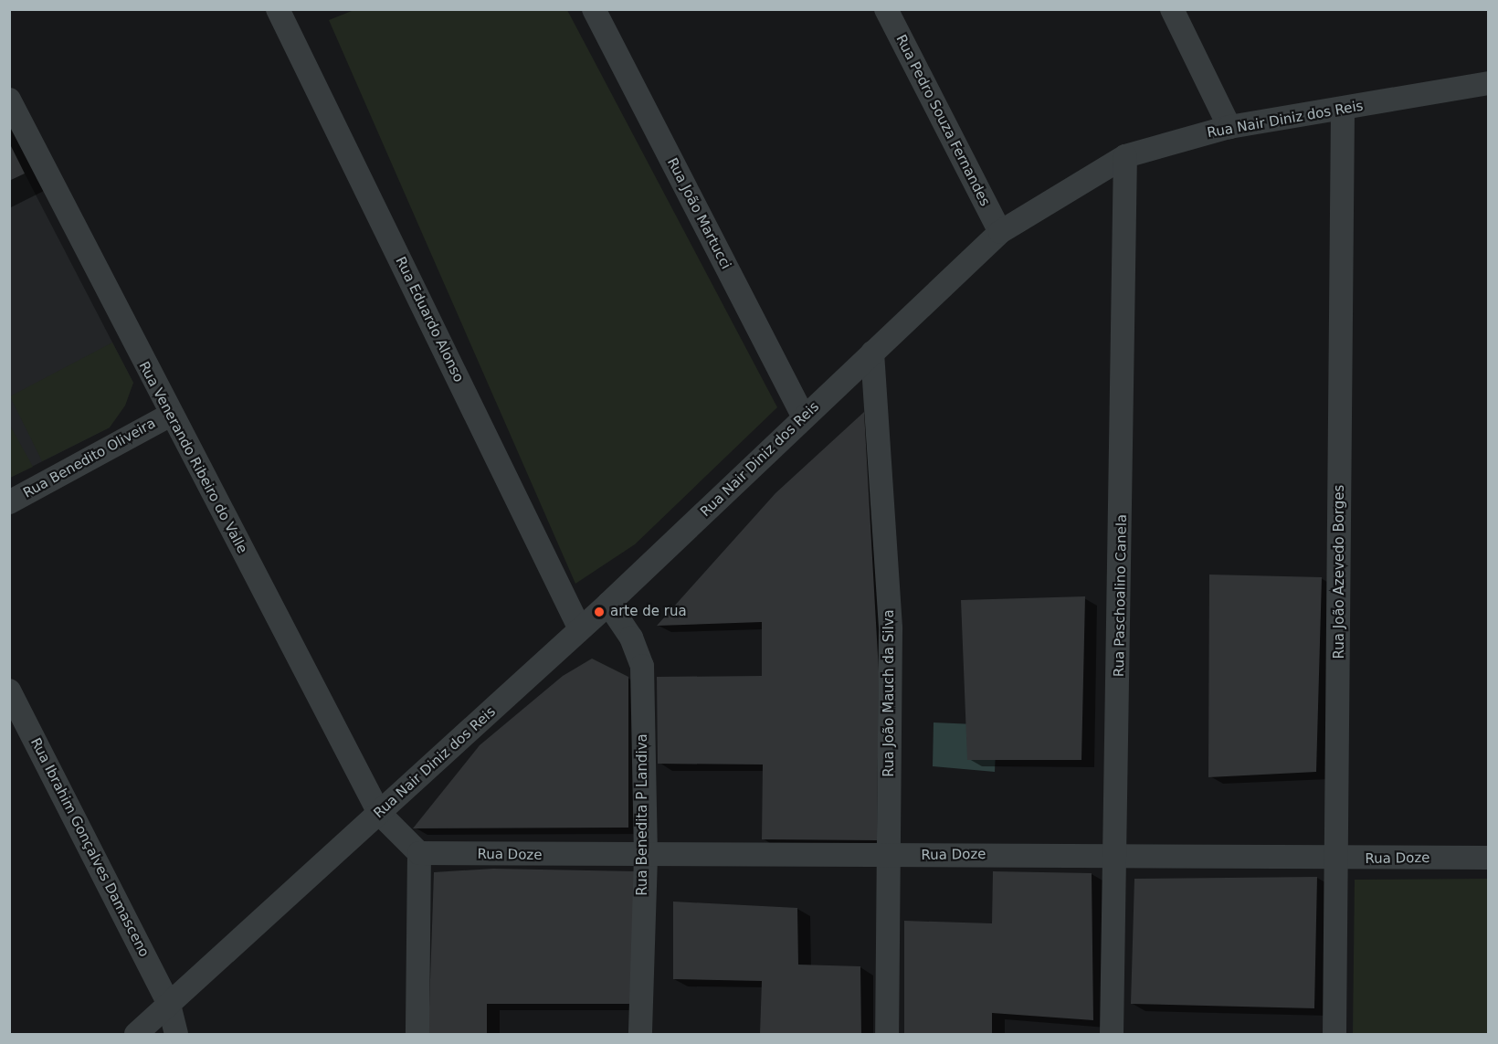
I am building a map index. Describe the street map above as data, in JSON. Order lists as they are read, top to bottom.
{
  "streets": {
    "street": [
      "Rua Nair Diniz dos Reis",
      "Rua Pedro Souza Fernandes",
      "Rua João Martucci",
      "Rua Eduardo Alonso",
      "Rua Venerando Ribeiro do Valle",
      "Rua Benedito Oliveira",
      "Rua João Azevedo Borges",
      "Rua Paschoalino Canela",
      "Rua João Mauch da Silva",
      "Rua Benedita P Landiva",
      "Rua Ibrahim Gonçalves Damasceno",
      "Rua Doze"
    ]
  },
  "crossings": [
    ["Rua Nair Diniz dos Reis", "Rua Pedro Souza Fernandes"],
    ["Rua Nair Diniz dos Reis", "Rua João Martucci"],
    ["Rua Nair Diniz dos Reis", "Rua Eduardo Alonso"],
    ["Rua Nair Diniz dos Reis", "Rua Venerando Ribeiro do Valle"],
    ["Rua Nair Diniz dos Reis", "Rua João Azevedo Borges"],
    ["Rua Nair Diniz dos Reis", "Rua Paschoalino Canela"],
    ["Rua Nair Diniz dos Reis", "Rua João Mauch da Silva"],
    ["Rua Nair Diniz dos Reis", "Rua Benedita P Landiva"],
    ["Rua Nair Diniz dos Reis", "Rua Ibrahim Gonçalves Damasceno"],
    ["Rua Venerando Ribeiro do Valle", "Rua Benedito Oliveira"],
    ["Rua Venerando Ribeiro do Valle", "Rua Doze"],
    ["Rua João Azevedo Borges", "Rua Doze"],
    ["Rua Paschoalino Canela", "Rua Doze"],
    ["Rua João Mauch da Silva", "Rua Doze"],
    ["Rua Benedita P Landiva", "Rua Doze"]
  ],
  "places": ["arte de rua"]
}
